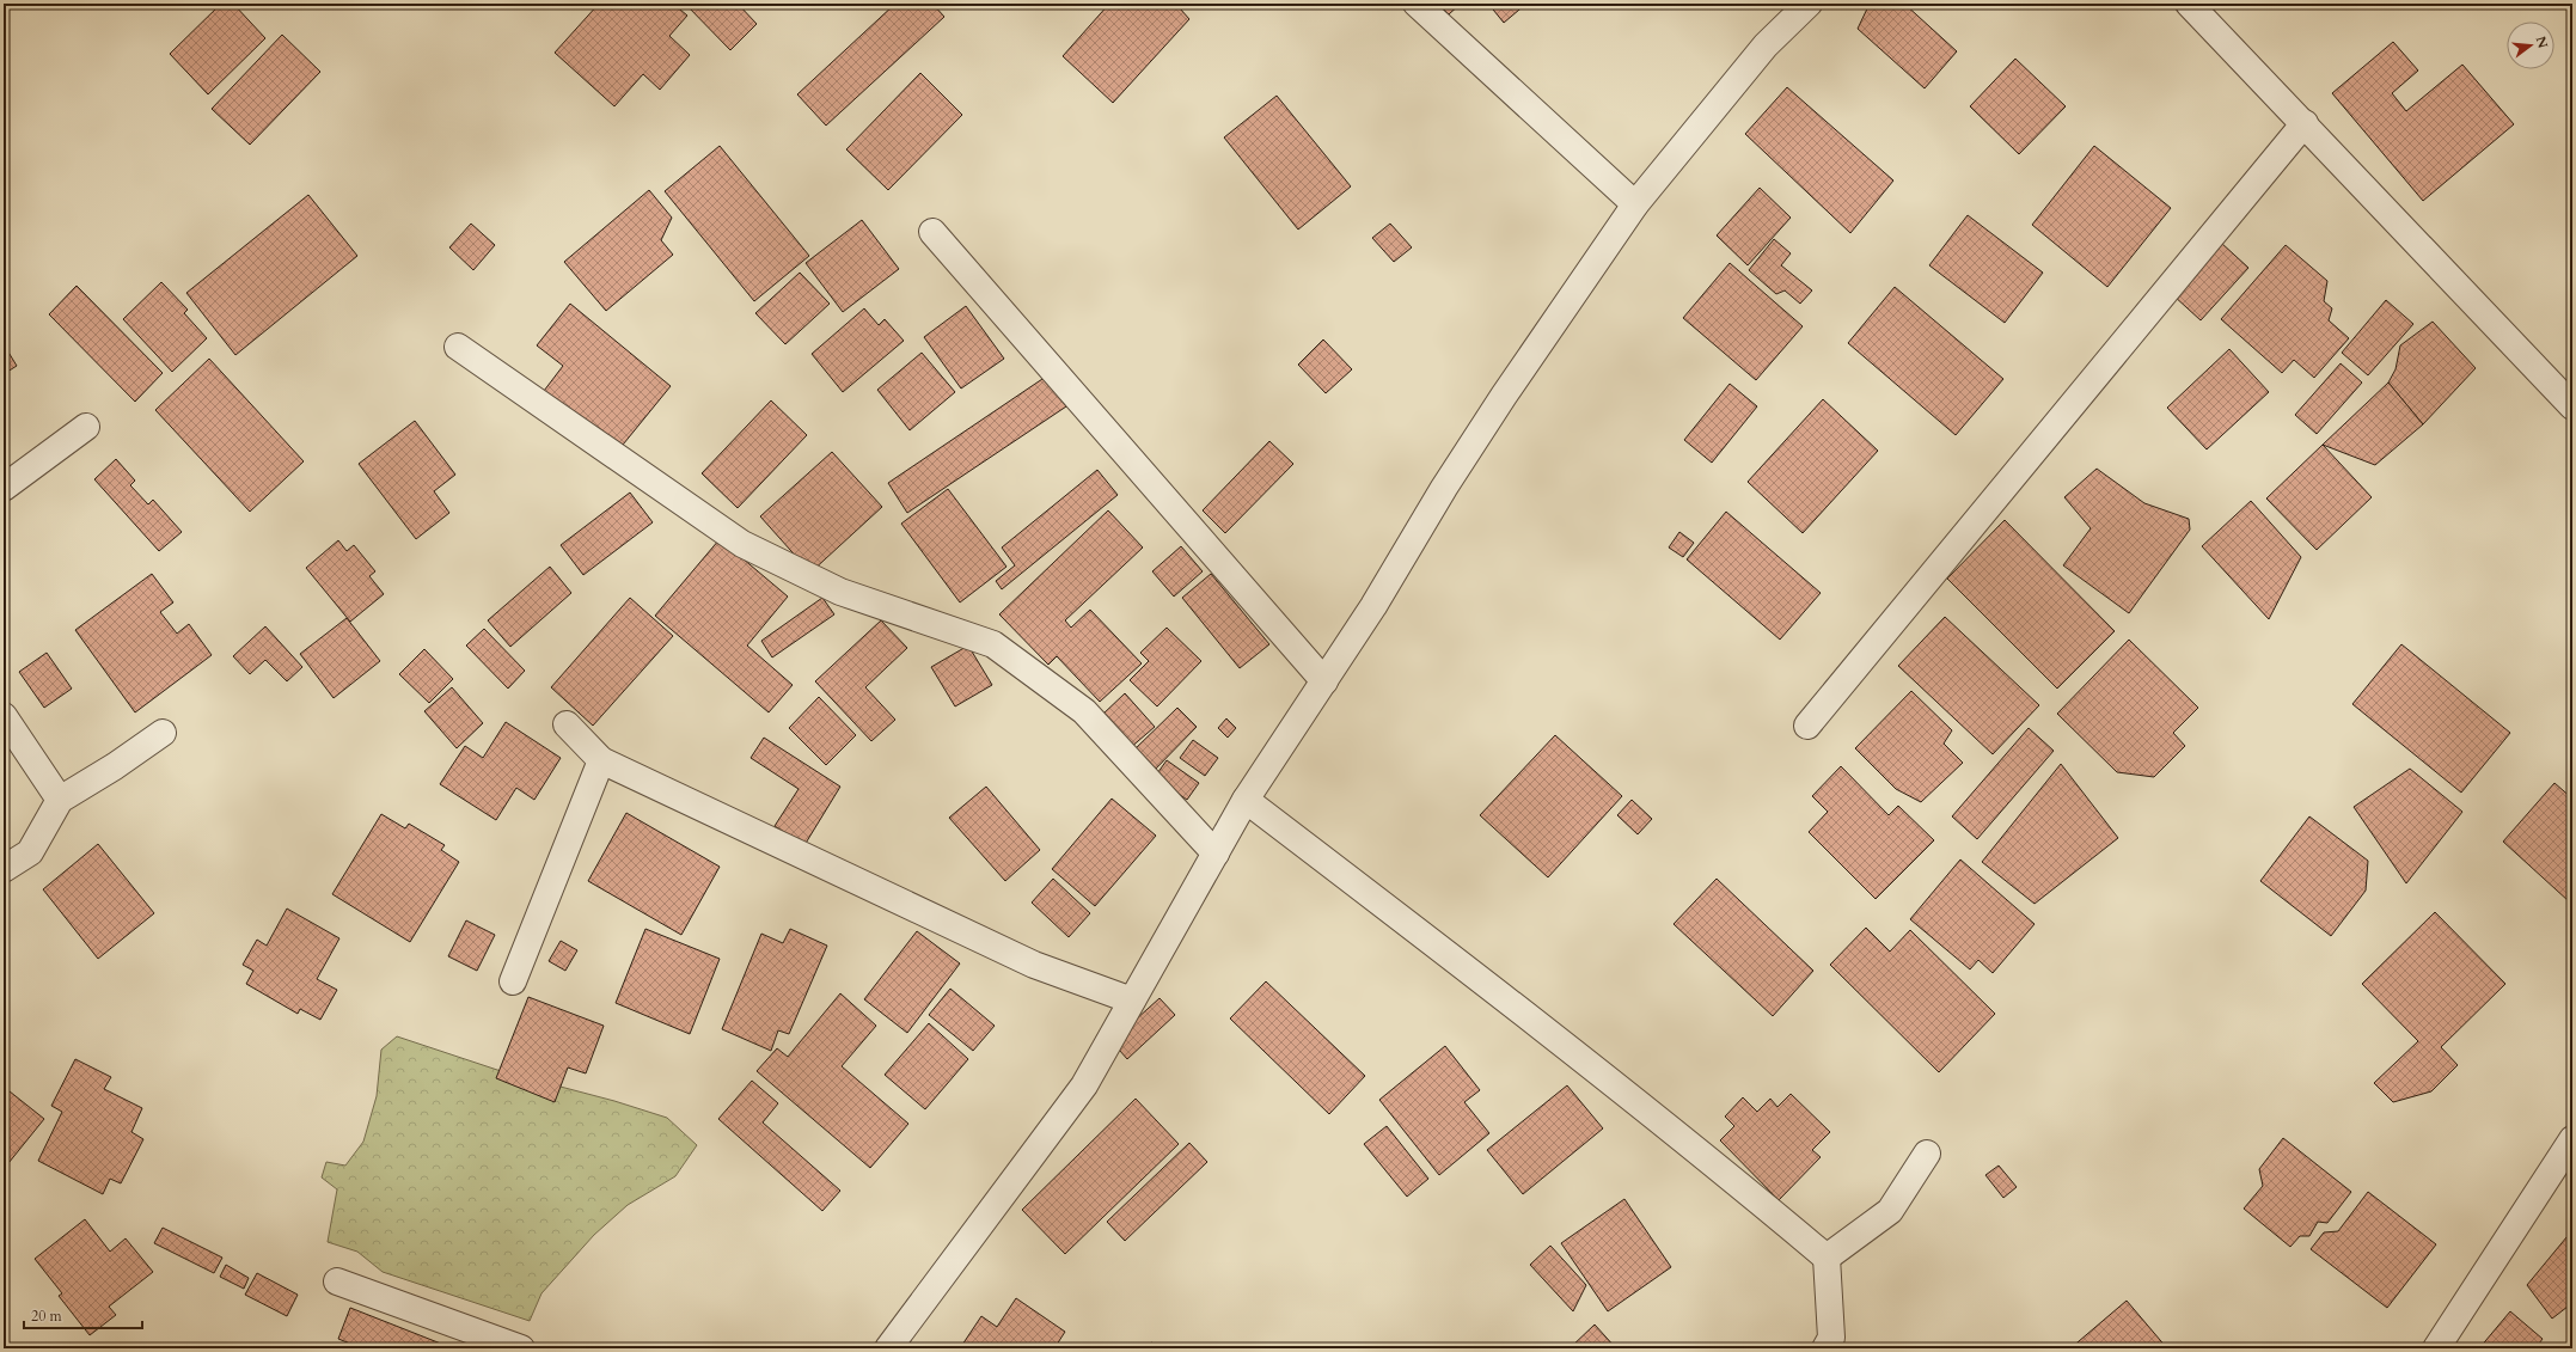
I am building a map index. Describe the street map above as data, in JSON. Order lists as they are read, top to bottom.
{
  "scale_bar": "20 m",
  "north": "right"
}
